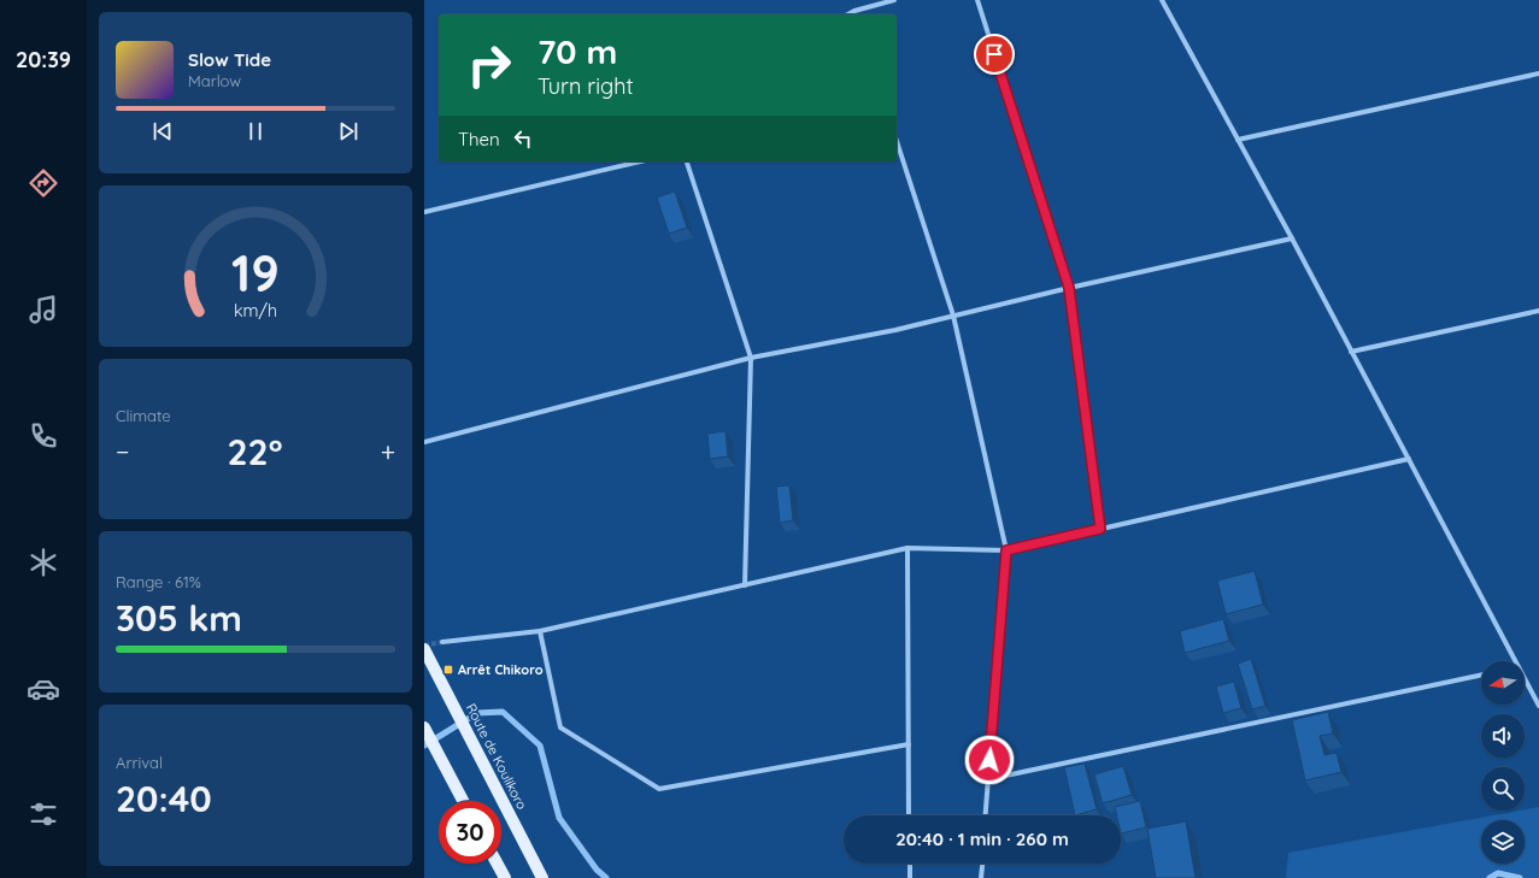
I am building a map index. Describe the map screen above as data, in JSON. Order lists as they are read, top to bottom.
{
  "streets": {
    "main road": ["Route de Koulikoro"]
  },
  "places": {
    "transit": ["Arrêt Chikoro"]
  },
  "north": "left",
  "page": {
    "tabs": "20:39",
    "turn": ["70 m", "Turn right"],
    "song": ["Slow Tide", "Marlow"],
    "then": "Then",
    "tile": [
      "Climate",
      ["Range · 61%", "305 km"],
      ["Arrival", "20:40"]
    ],
    "heat": ["−", "22°", "+"],
    "limit": "30",
    "trip": "20:40 · 1 min · 260 m",
    "gauge": ["19", "km/h"]
  }
}
